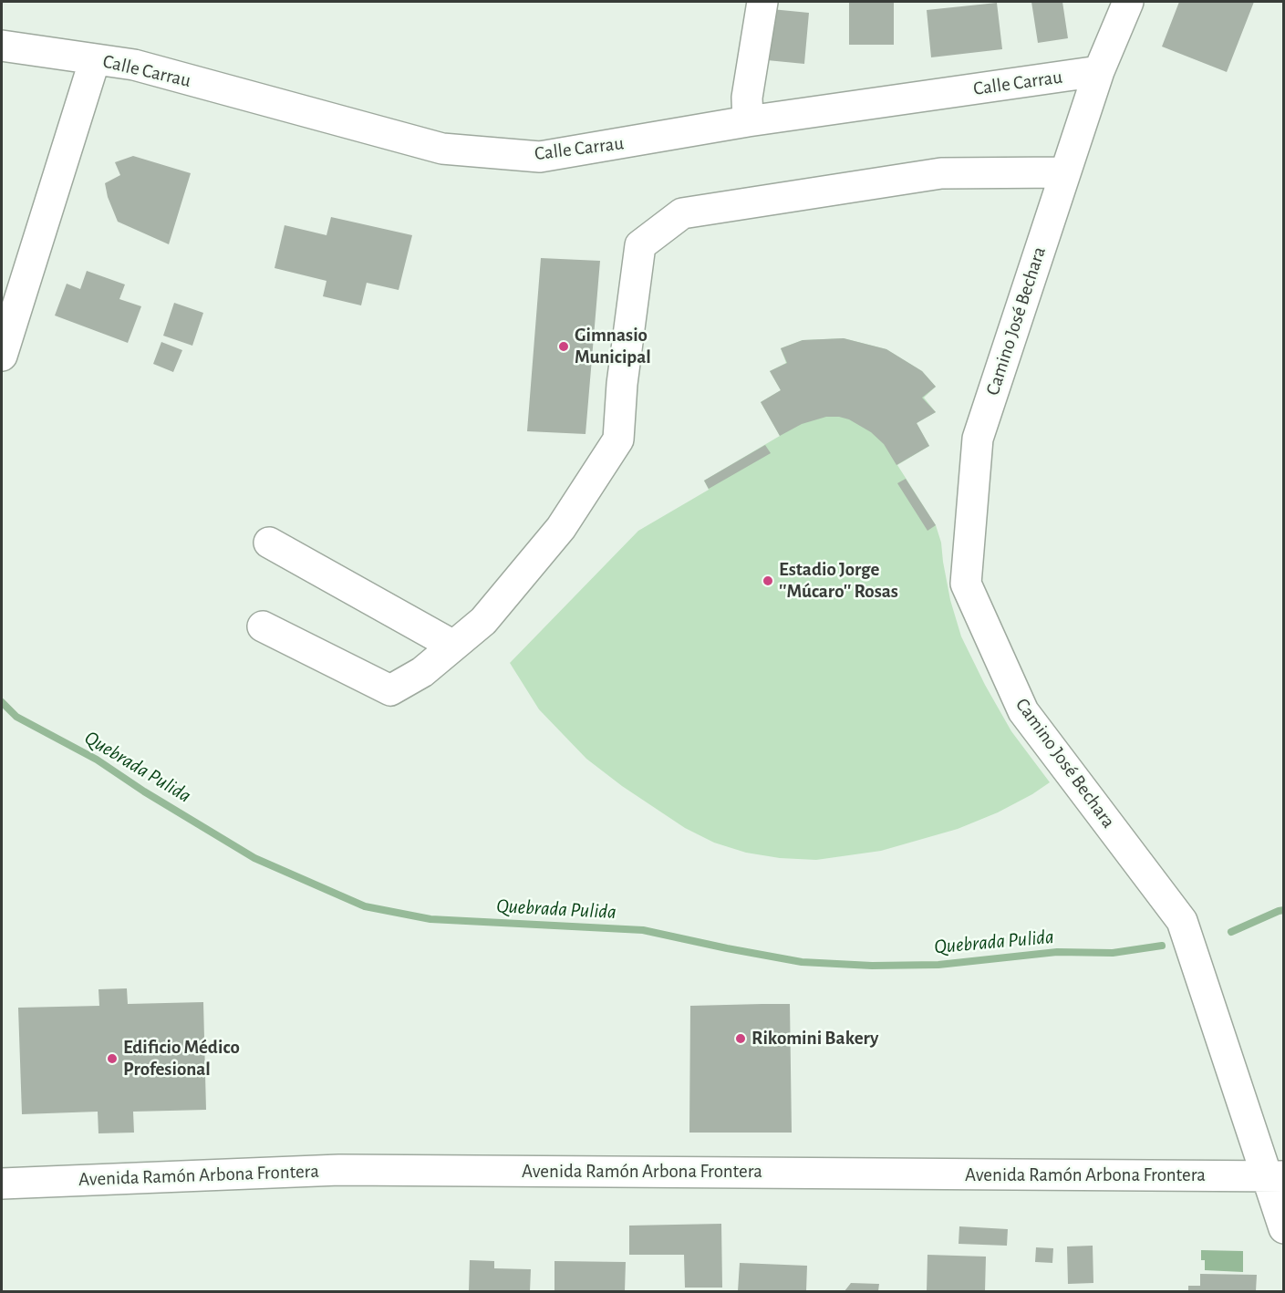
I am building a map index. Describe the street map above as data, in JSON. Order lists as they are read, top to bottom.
{
  "streets": {
    "street": ["Calle Carrau", "Camino José Bechara", "Avenida Ramón Arbona Frontera"]
  },
  "crossings": [
    ["Calle Carrau", "Camino José Bechara"],
    ["Camino José Bechara", "Avenida Ramón Arbona Frontera"]
  ],
  "water": ["Quebrada Pulida"],
  "places": [
    "Gimnasio Municipal",
    "Estadio Jorge ''Múcaro'' Rosas",
    "Rikomini Bakery",
    "Edificio Médico Profesional"
  ]
}
